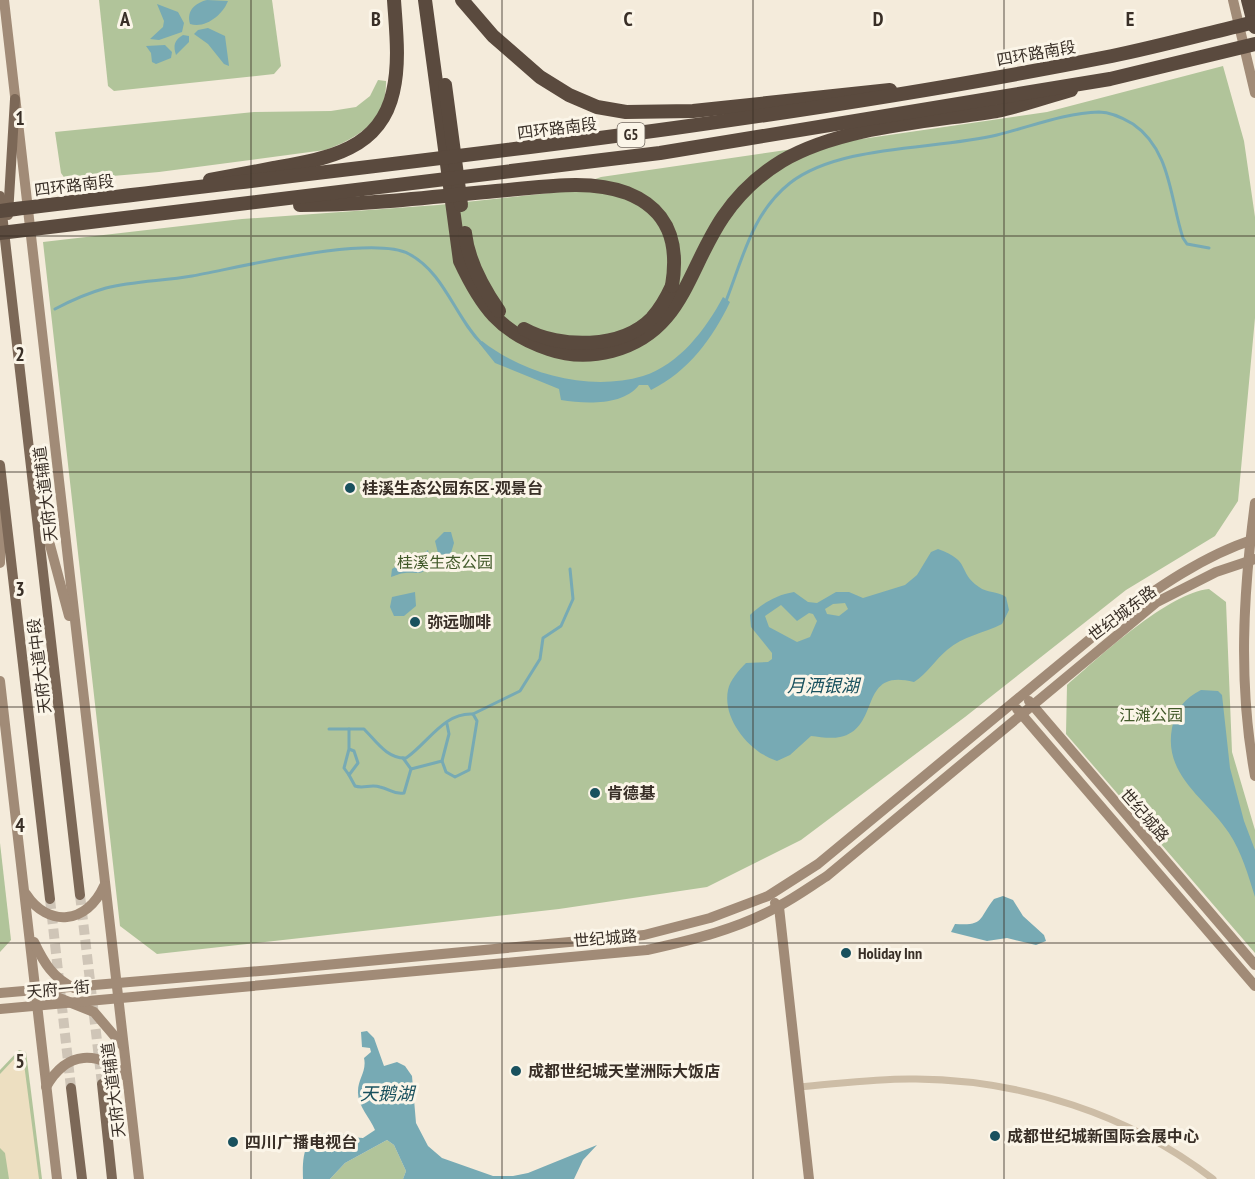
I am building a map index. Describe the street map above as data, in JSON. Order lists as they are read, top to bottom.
{
  "streets": {
    "highway": ["四环路南段", "G5"],
    "main road": [
      "天府大道辅道",
      "世纪城东路",
      "天府大道中段",
      "世纪城路",
      "天府一街"
    ]
  },
  "crossings": [
    ["天府大道辅道", "世纪城路"],
    ["天府大道辅道", "天府一街"],
    ["世纪城东路", "世纪城路"],
    ["世纪城路", "天府一街"]
  ],
  "water": ["月洒银湖", "天鹅湖"],
  "parks": ["桂溪生态公园", "江滩公园"],
  "places": [
    "桂溪生态公园东区-观景台",
    "弥远咖啡",
    "肯德基",
    "Holiday Inn",
    "成都世纪城天堂洲际大饭店",
    "成都世纪城新国际会展中心",
    "四川广播电视台"
  ],
  "grid": {
    "columns": [
      "A",
      "B",
      "C",
      "D",
      "E"
    ],
    "rows": [
      "1",
      "2",
      "3",
      "4",
      "5"
    ]
  }
}
